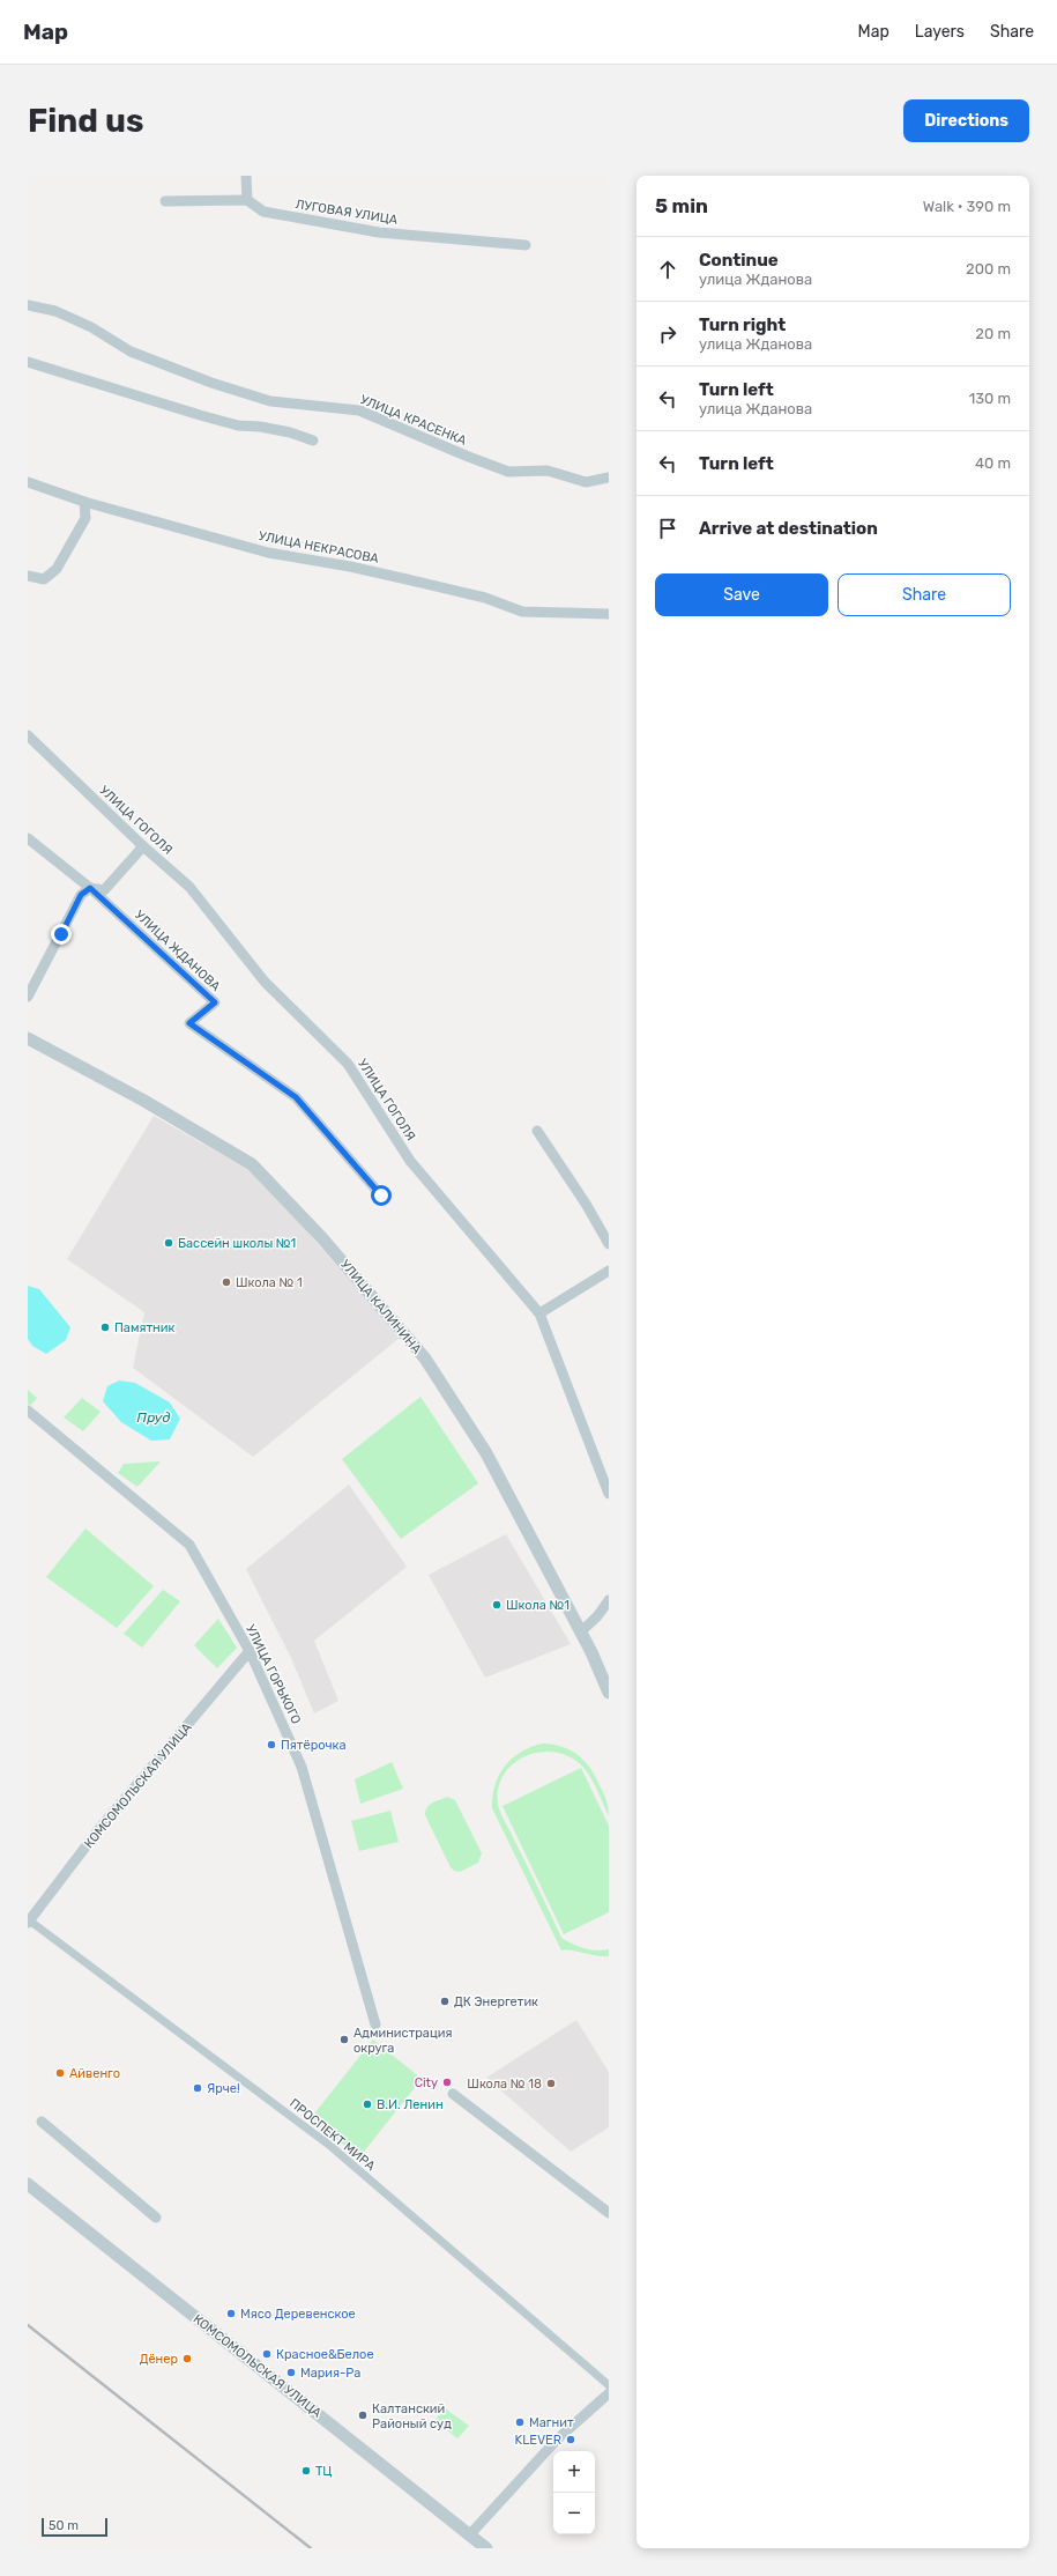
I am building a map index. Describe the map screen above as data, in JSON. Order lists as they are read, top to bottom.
{
  "streets": {
    "street": [
      "ЛУГОВАЯ УЛИЦА",
      "УЛИЦА КРАСЕНКА",
      "УЛИЦА НЕКРАСОВА",
      "УЛИЦА ГОГОЛЯ",
      "УЛИЦА ЖДАНОВА",
      "УЛИЦА КАЛИНИНА",
      "УЛИЦА ГОРЬКОГО",
      "КОМСОМОЛЬСКАЯ УЛИЦА",
      "ПРОСПЕКТ МИРА"
    ]
  },
  "crossings": [
    ["УЛИЦА ГОРЬКОГО", "КОМСОМОЛЬСКАЯ УЛИЦА"],
    ["КОМСОМОЛЬСКАЯ УЛИЦА", "ПРОСПЕКТ МИРА"]
  ],
  "water": ["Пруд"],
  "places": [
    "Бассейн школы №1",
    "Школа № 1",
    "Памятник",
    "Школа №1",
    "Пятёрочка",
    "ДК Энергетик",
    "Администрация округа",
    "Айвенго",
    "City",
    "Школа № 18",
    "Ярче!",
    "В.И. Ленин",
    "Мясо Деревенское",
    "Красное&Белое",
    "Дёнер",
    "Мария-Ра",
    "Калтанский Районый суд",
    "Магнит",
    "KLEVER",
    "ТЦ"
  ],
  "scale_bar": "50 m",
  "page": {
    "header": "Map",
    "nav": ["Map", "Layers", "Share"],
    "buttons": [
      "Directions",
      ["Save", "Share"]
    ],
    "title": "Find us",
    "heading": ["5 min", "Walk · 390 m"],
    "list": [
      ["Continue", "улица Жданова", "200 m"],
      ["Turn right", "улица Жданова", "20 m"],
      ["Turn left", "улица Жданова", "130 m"],
      ["Turn left", "40 m"],
      "Arrive at destination"
    ],
    "map_buttons": ["+", "−"],
    "scale": "50 m"
  }
}
